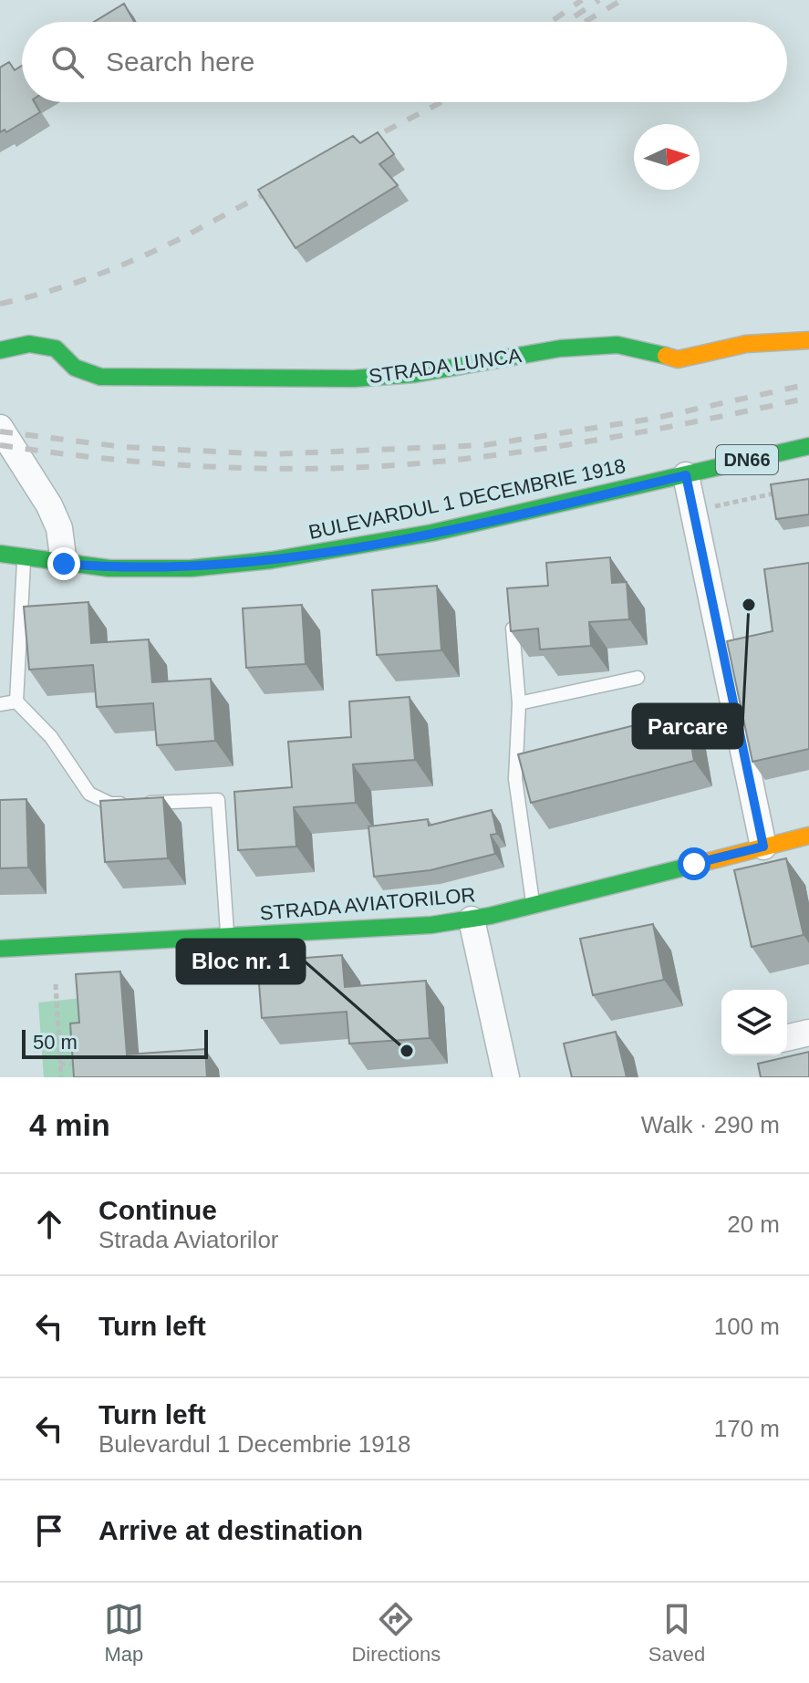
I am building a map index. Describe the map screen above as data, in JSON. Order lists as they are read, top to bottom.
{
  "streets": {
    "street": [
      "STRADA LUNCA",
      "DN66",
      "BULEVARDUL 1 DECEMBRIE 1918",
      "STRADA AVIATORILOR"
    ]
  },
  "places": ["Parcare", "Bloc nr. 1"],
  "scale_bar": "50 m",
  "north": "right",
  "page": {
    "search": "Search here",
    "scale": "50 m",
    "heading": ["4 min", "Walk · 290 m"],
    "list": [
      ["Continue", "Strada Aviatorilor", "20 m"],
      ["Turn left", "100 m"],
      ["Turn left", "Bulevardul 1 Decembrie 1918", "170 m"],
      "Arrive at destination"
    ],
    "nav": ["Map", "Directions", "Saved"]
  }
}
